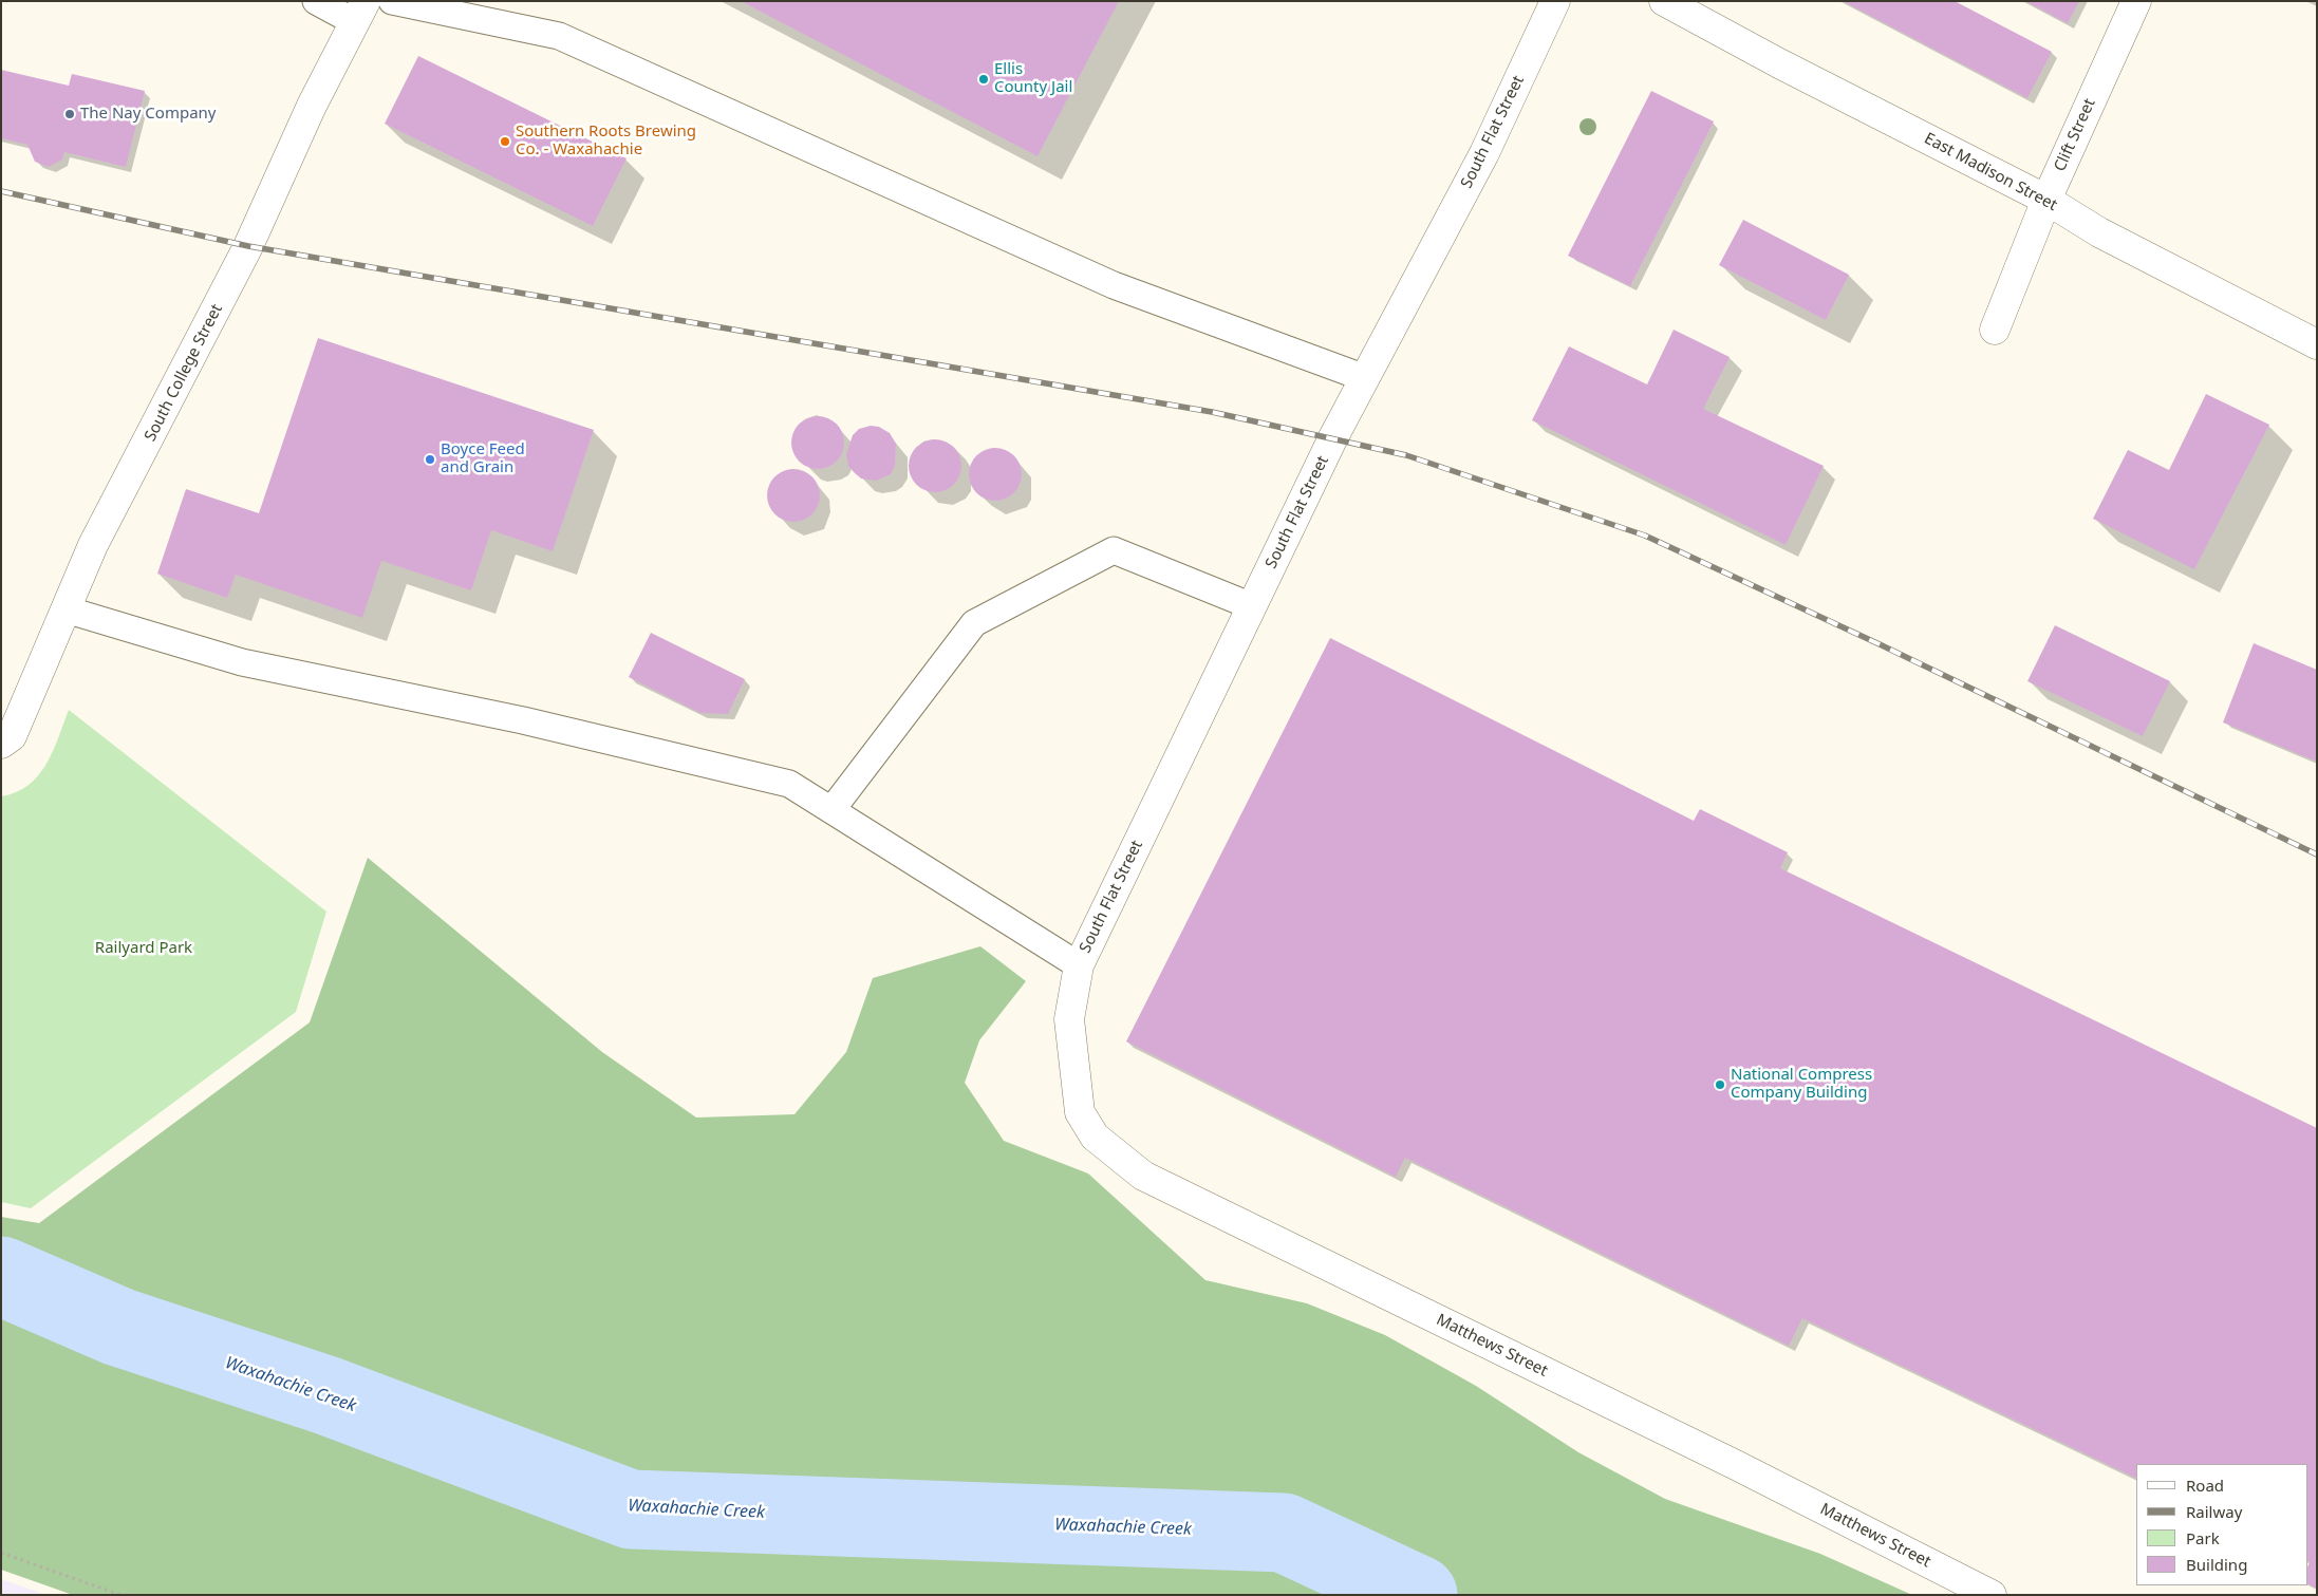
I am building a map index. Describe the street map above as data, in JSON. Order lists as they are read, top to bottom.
{
  "streets": {
    "street": [
      "South Flat Street",
      "Clift Street",
      "East Madison Street",
      "South College Street",
      "Matthews Street"
    ]
  },
  "crossings": [
    ["South Flat Street", "Matthews Street"],
    ["Clift Street", "East Madison Street"]
  ],
  "water": ["Waxahachie Creek"],
  "parks": ["Railyard Park"],
  "places": [
    "Ellis County Jail",
    "The Nay Company",
    "Southern Roots Brewing Co. - Waxahachie",
    "Boyce Feed and Grain",
    "National Compress Company Building"
  ],
  "legend": [
    "Road",
    "Railway",
    "Park",
    "Building"
  ]
}
